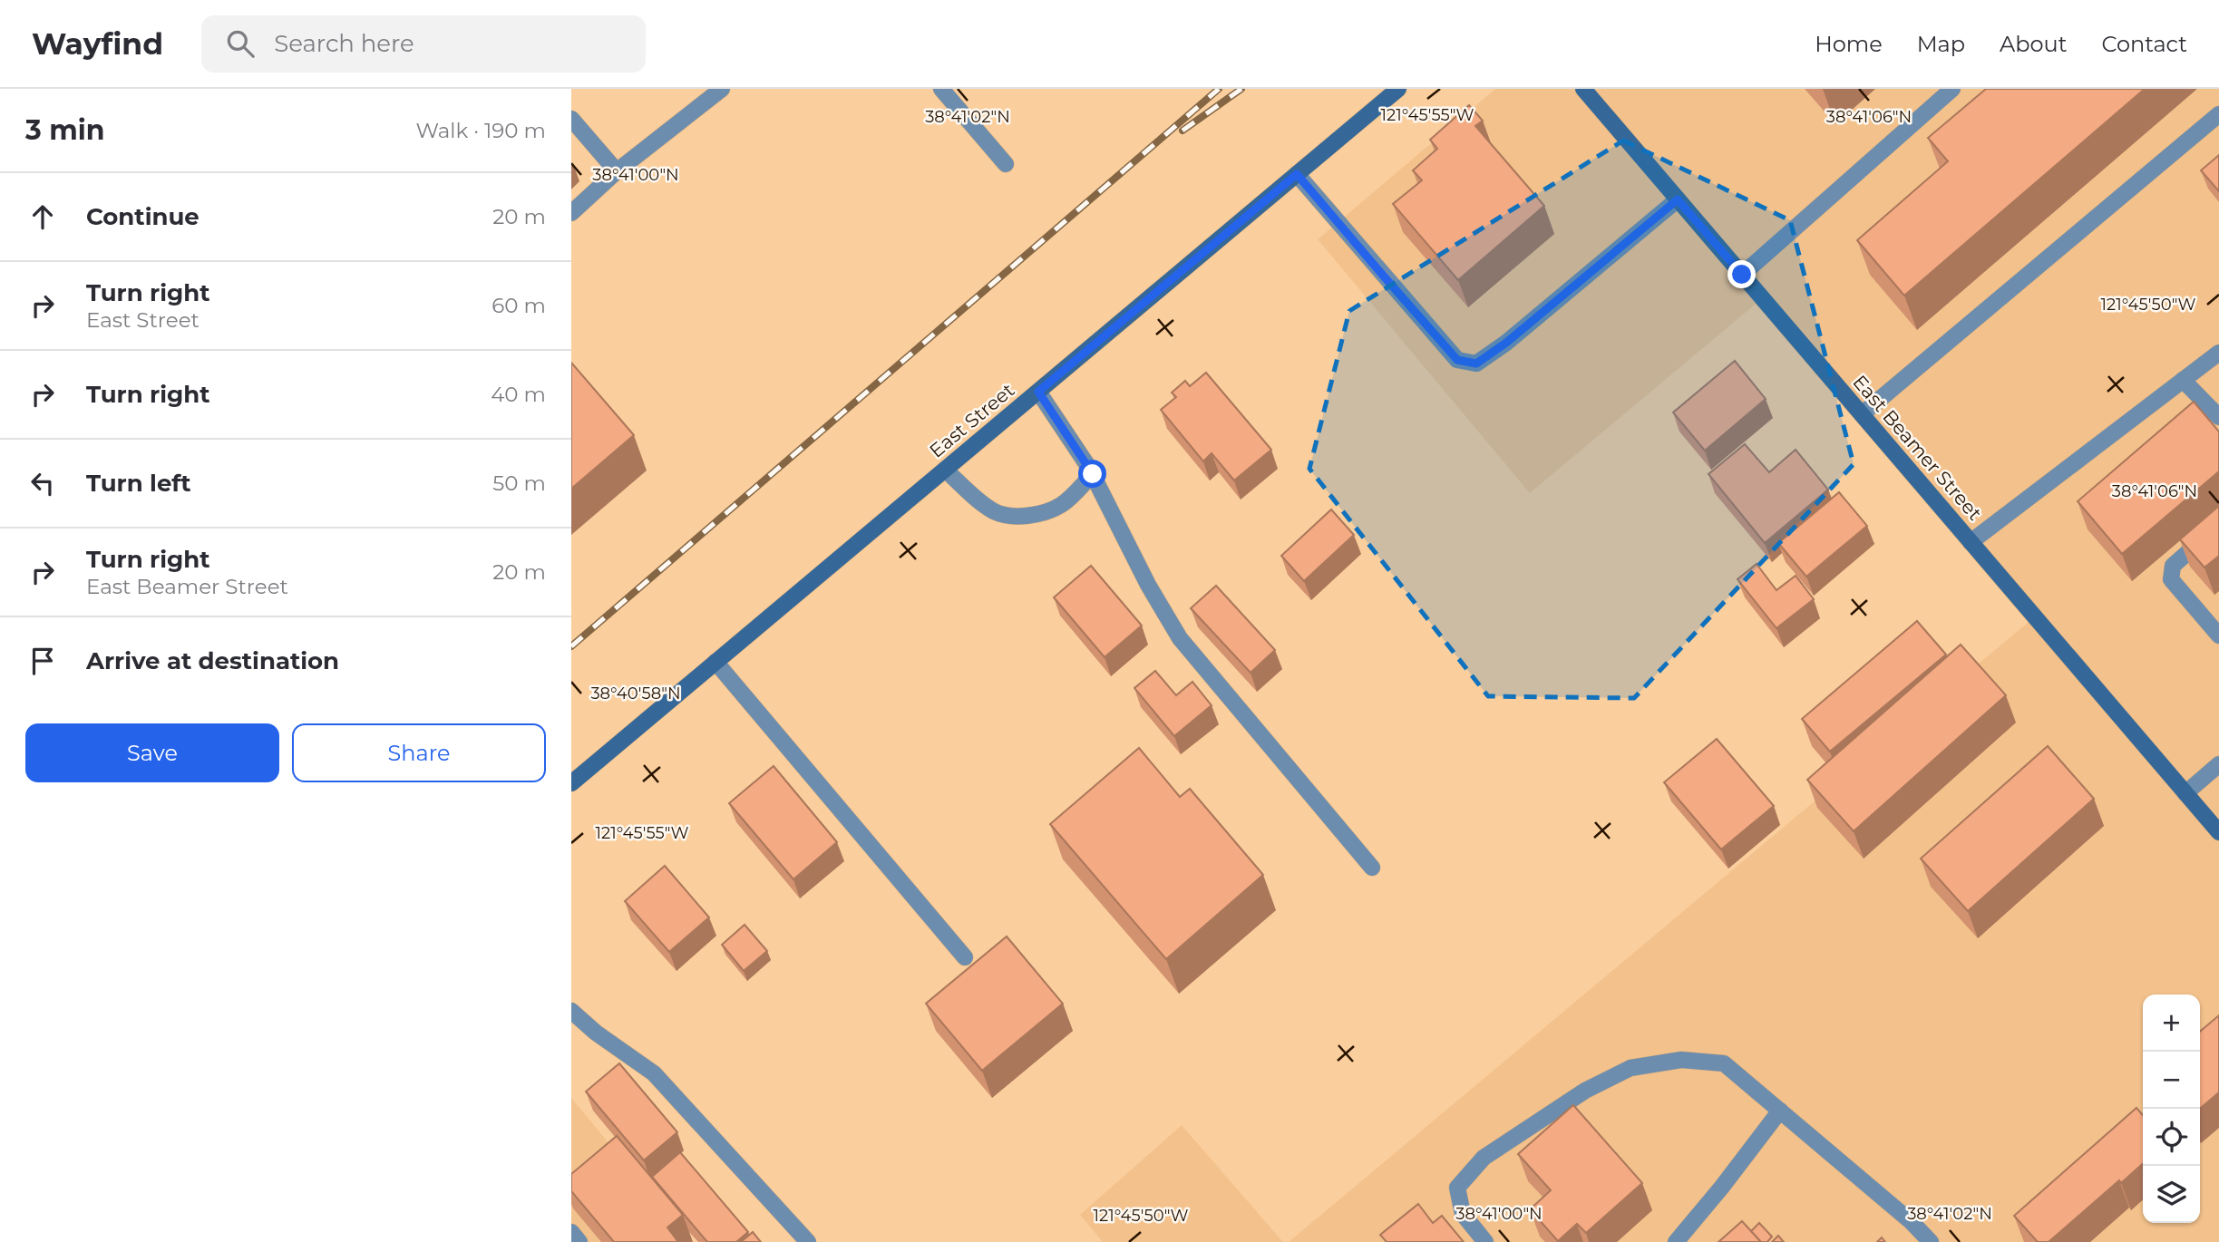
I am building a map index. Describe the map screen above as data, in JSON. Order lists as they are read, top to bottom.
{
  "streets": {
    "main road": ["East Street", "East Beamer Street"]
  },
  "page": {
    "header": "Wayfind",
    "search": "Search here",
    "nav": [
      "Home",
      "Map",
      "About",
      "Contact"
    ],
    "heading": ["3 min", "Walk · 190 m"],
    "list": [
      ["Continue", "20 m"],
      ["Turn right", "East Street", "60 m"],
      ["Turn right", "40 m"],
      ["Turn left", "50 m"],
      ["Turn right", "East Beamer Street", "20 m"],
      "Arrive at destination"
    ],
    "buttons": ["Save", "Share"],
    "map_buttons": ["+", "−"]
  },
  "coordinates": [
    "121°45'55\"W",
    "38°41'02\"N",
    "38°41'06\"N",
    "38°41'00\"N",
    "121°45'50\"W",
    "38°40'58\"N"
  ]
}
